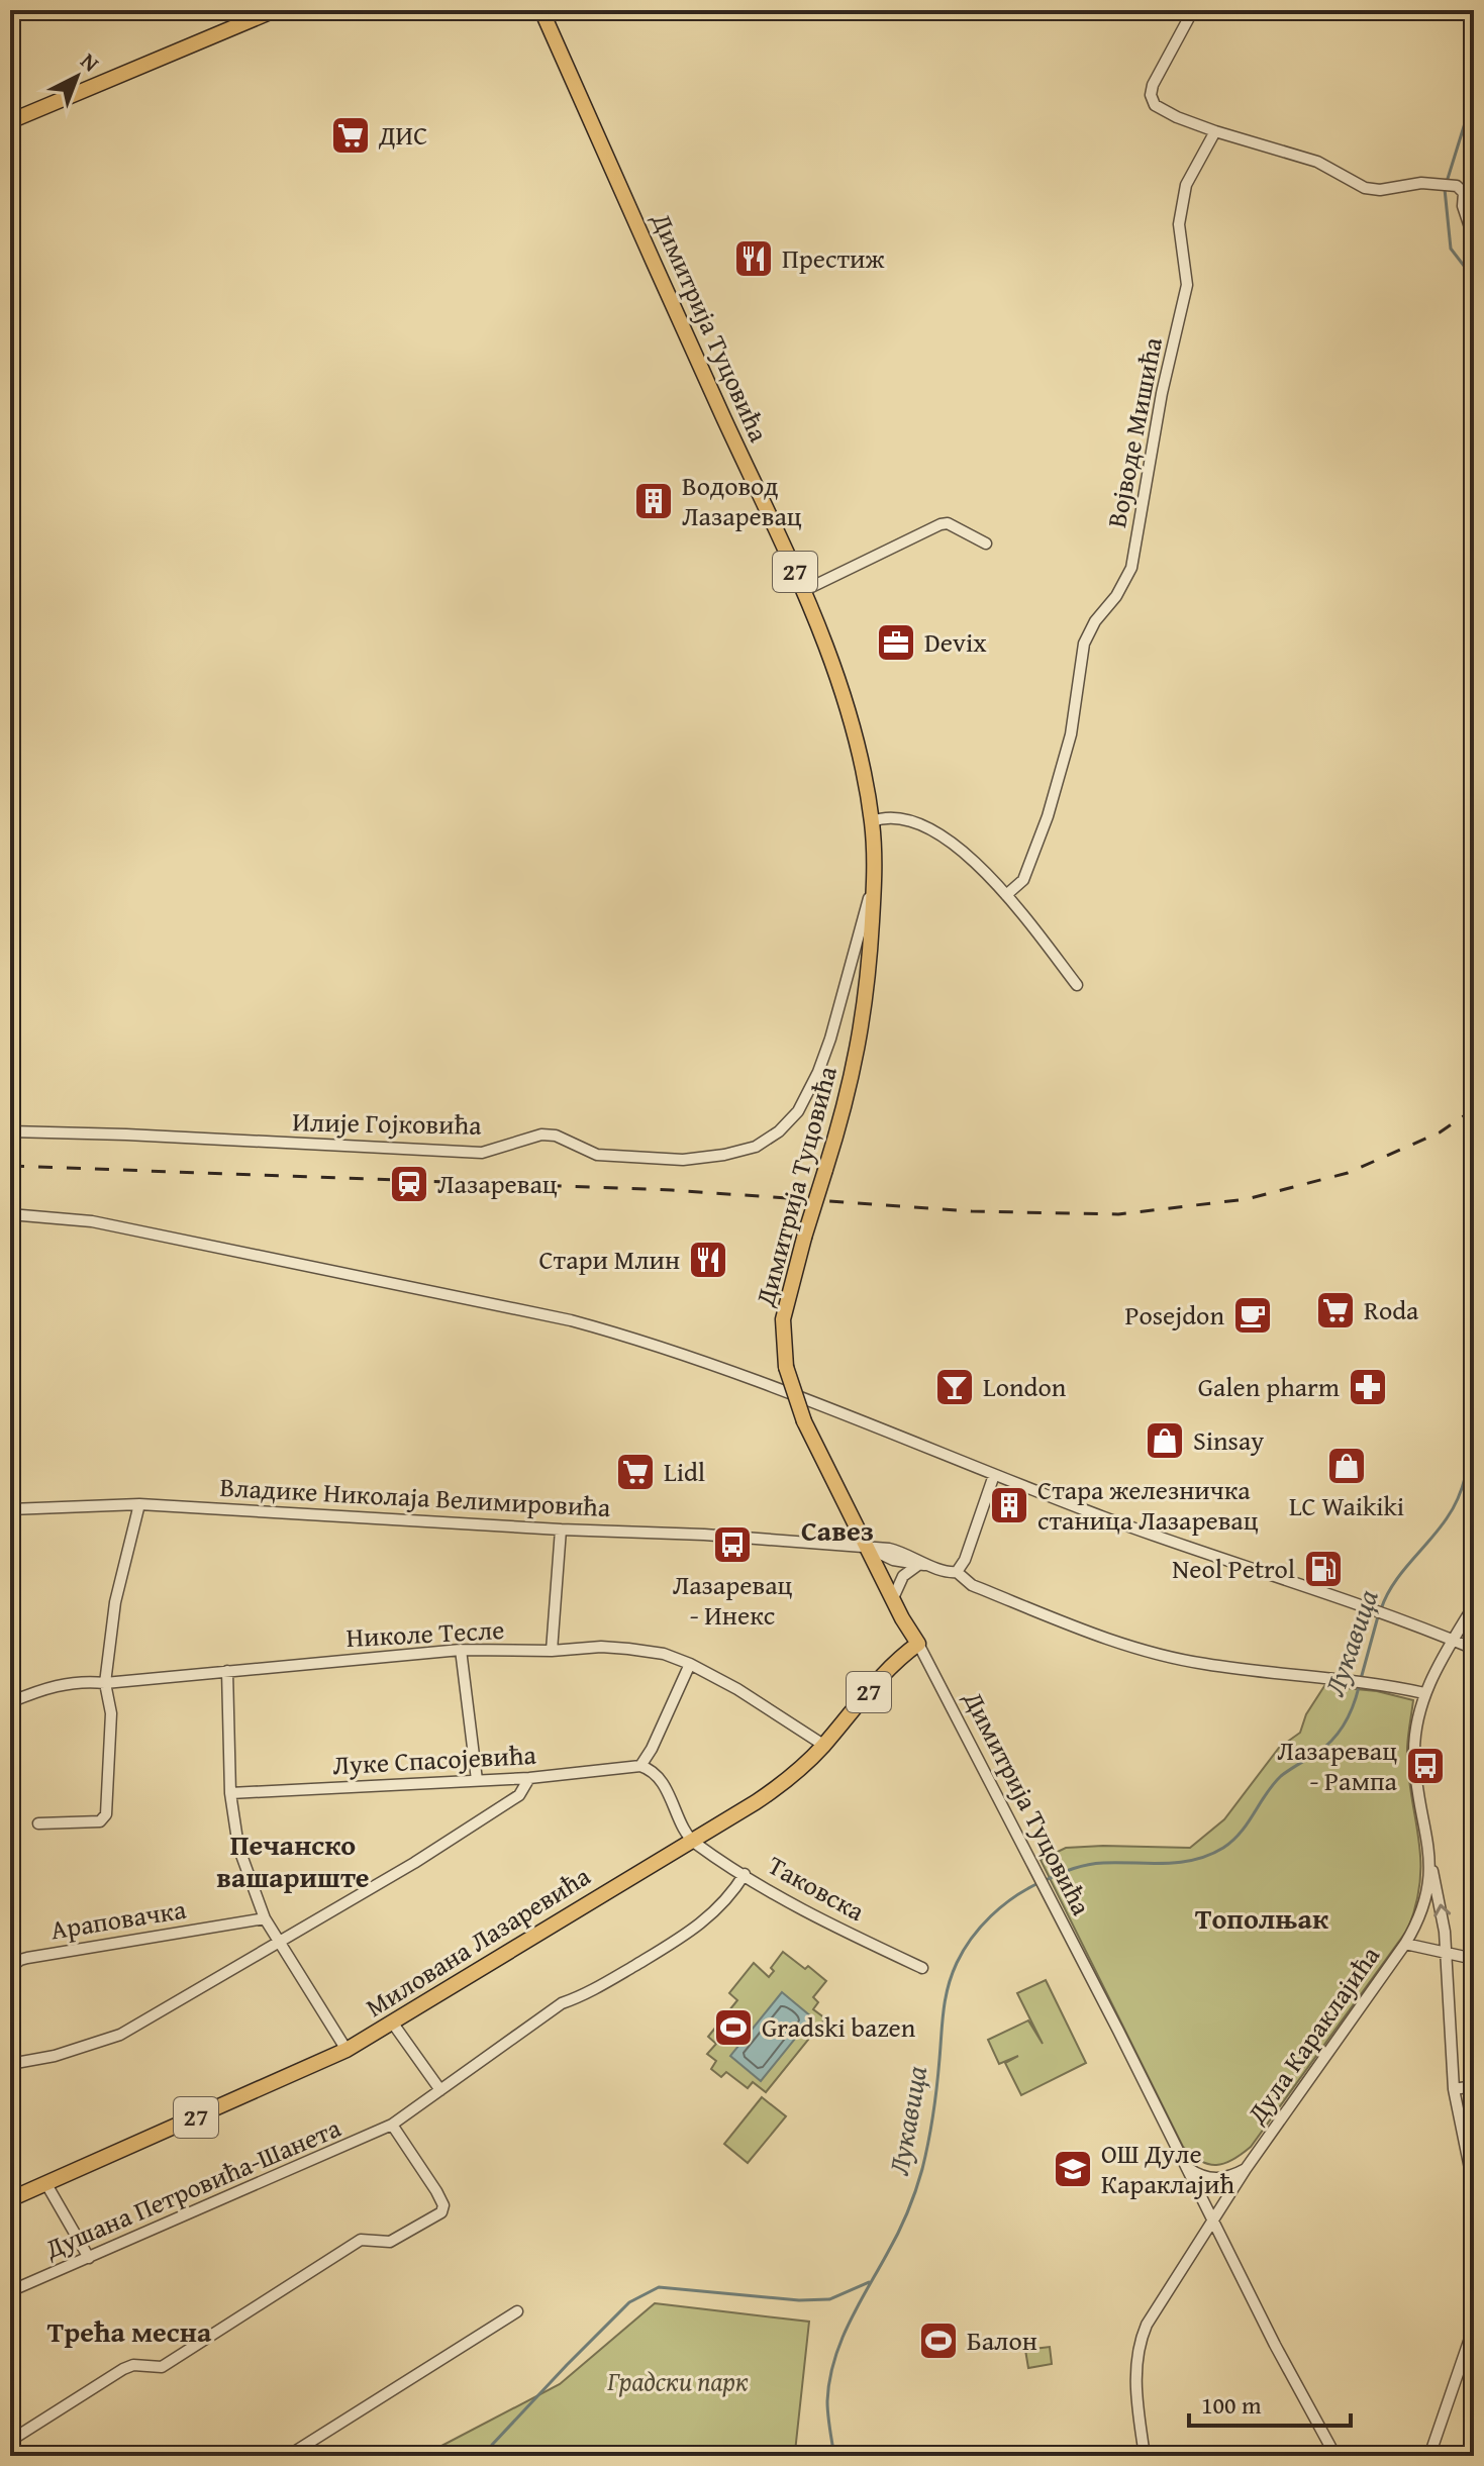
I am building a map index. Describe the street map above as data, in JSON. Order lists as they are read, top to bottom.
{
  "streets": {
    "main road": ["Димитрија Туцовића", "27", "Милована Лазаревића"],
    "street": [
      "Војводе Мишића",
      "Илије Гојковића",
      "Владике Николаја Велимировића",
      "Николе Тесле",
      "Луке Спасојевића",
      "Таковска",
      "Араповачка",
      "Дула Караклајића",
      "Душана Петровића-Шанета"
    ]
  },
  "crossings": [
    ["Димитрија Туцовића", "Илије Гојковића"],
    ["Димитрија Туцовића", "Владике Николаја Велимировића"],
    ["Димитрија Туцовића", "Милована Лазаревића"],
    ["Димитрија Туцовића", "Дула Караклајића"],
    ["Николе Тесле", "Милована Лазаревића"],
    ["Таковска", "Милована Лазаревића"],
    ["Таковска", "Душана Петровића-Шанета"]
  ],
  "districts": [
    "Савез",
    "Печанско вашариште",
    "Тополњак",
    "Трећа месна"
  ],
  "water": ["Лукавица"],
  "parks": ["Градски парк"],
  "places": {
    "supermarket": ["ДИС", "Roda", "Lidl"],
    "restaurant": ["Престиж", "Стари Млин"],
    "building": ["Водовод Лазаревац", "Стара железничка станица Лазаревац"],
    "office": ["Devix"],
    "station": ["Лазаревац"],
    "cafe": ["Posejdon"],
    "bar": ["London"],
    "pharmacy": ["Galen pharm"],
    "shop": ["Sinsay", "LC Waikiki"],
    "bus stop": ["Лазаревац - Инекс", "Лазаревац - Рампа"],
    "fuel station": ["Neol Petrol"],
    "sports": ["Gradski bazen", "Балон"],
    "school or university": ["ОШ Дуле Караклајић"]
  },
  "scale_bar": "100 m",
  "north": "top right"
}
